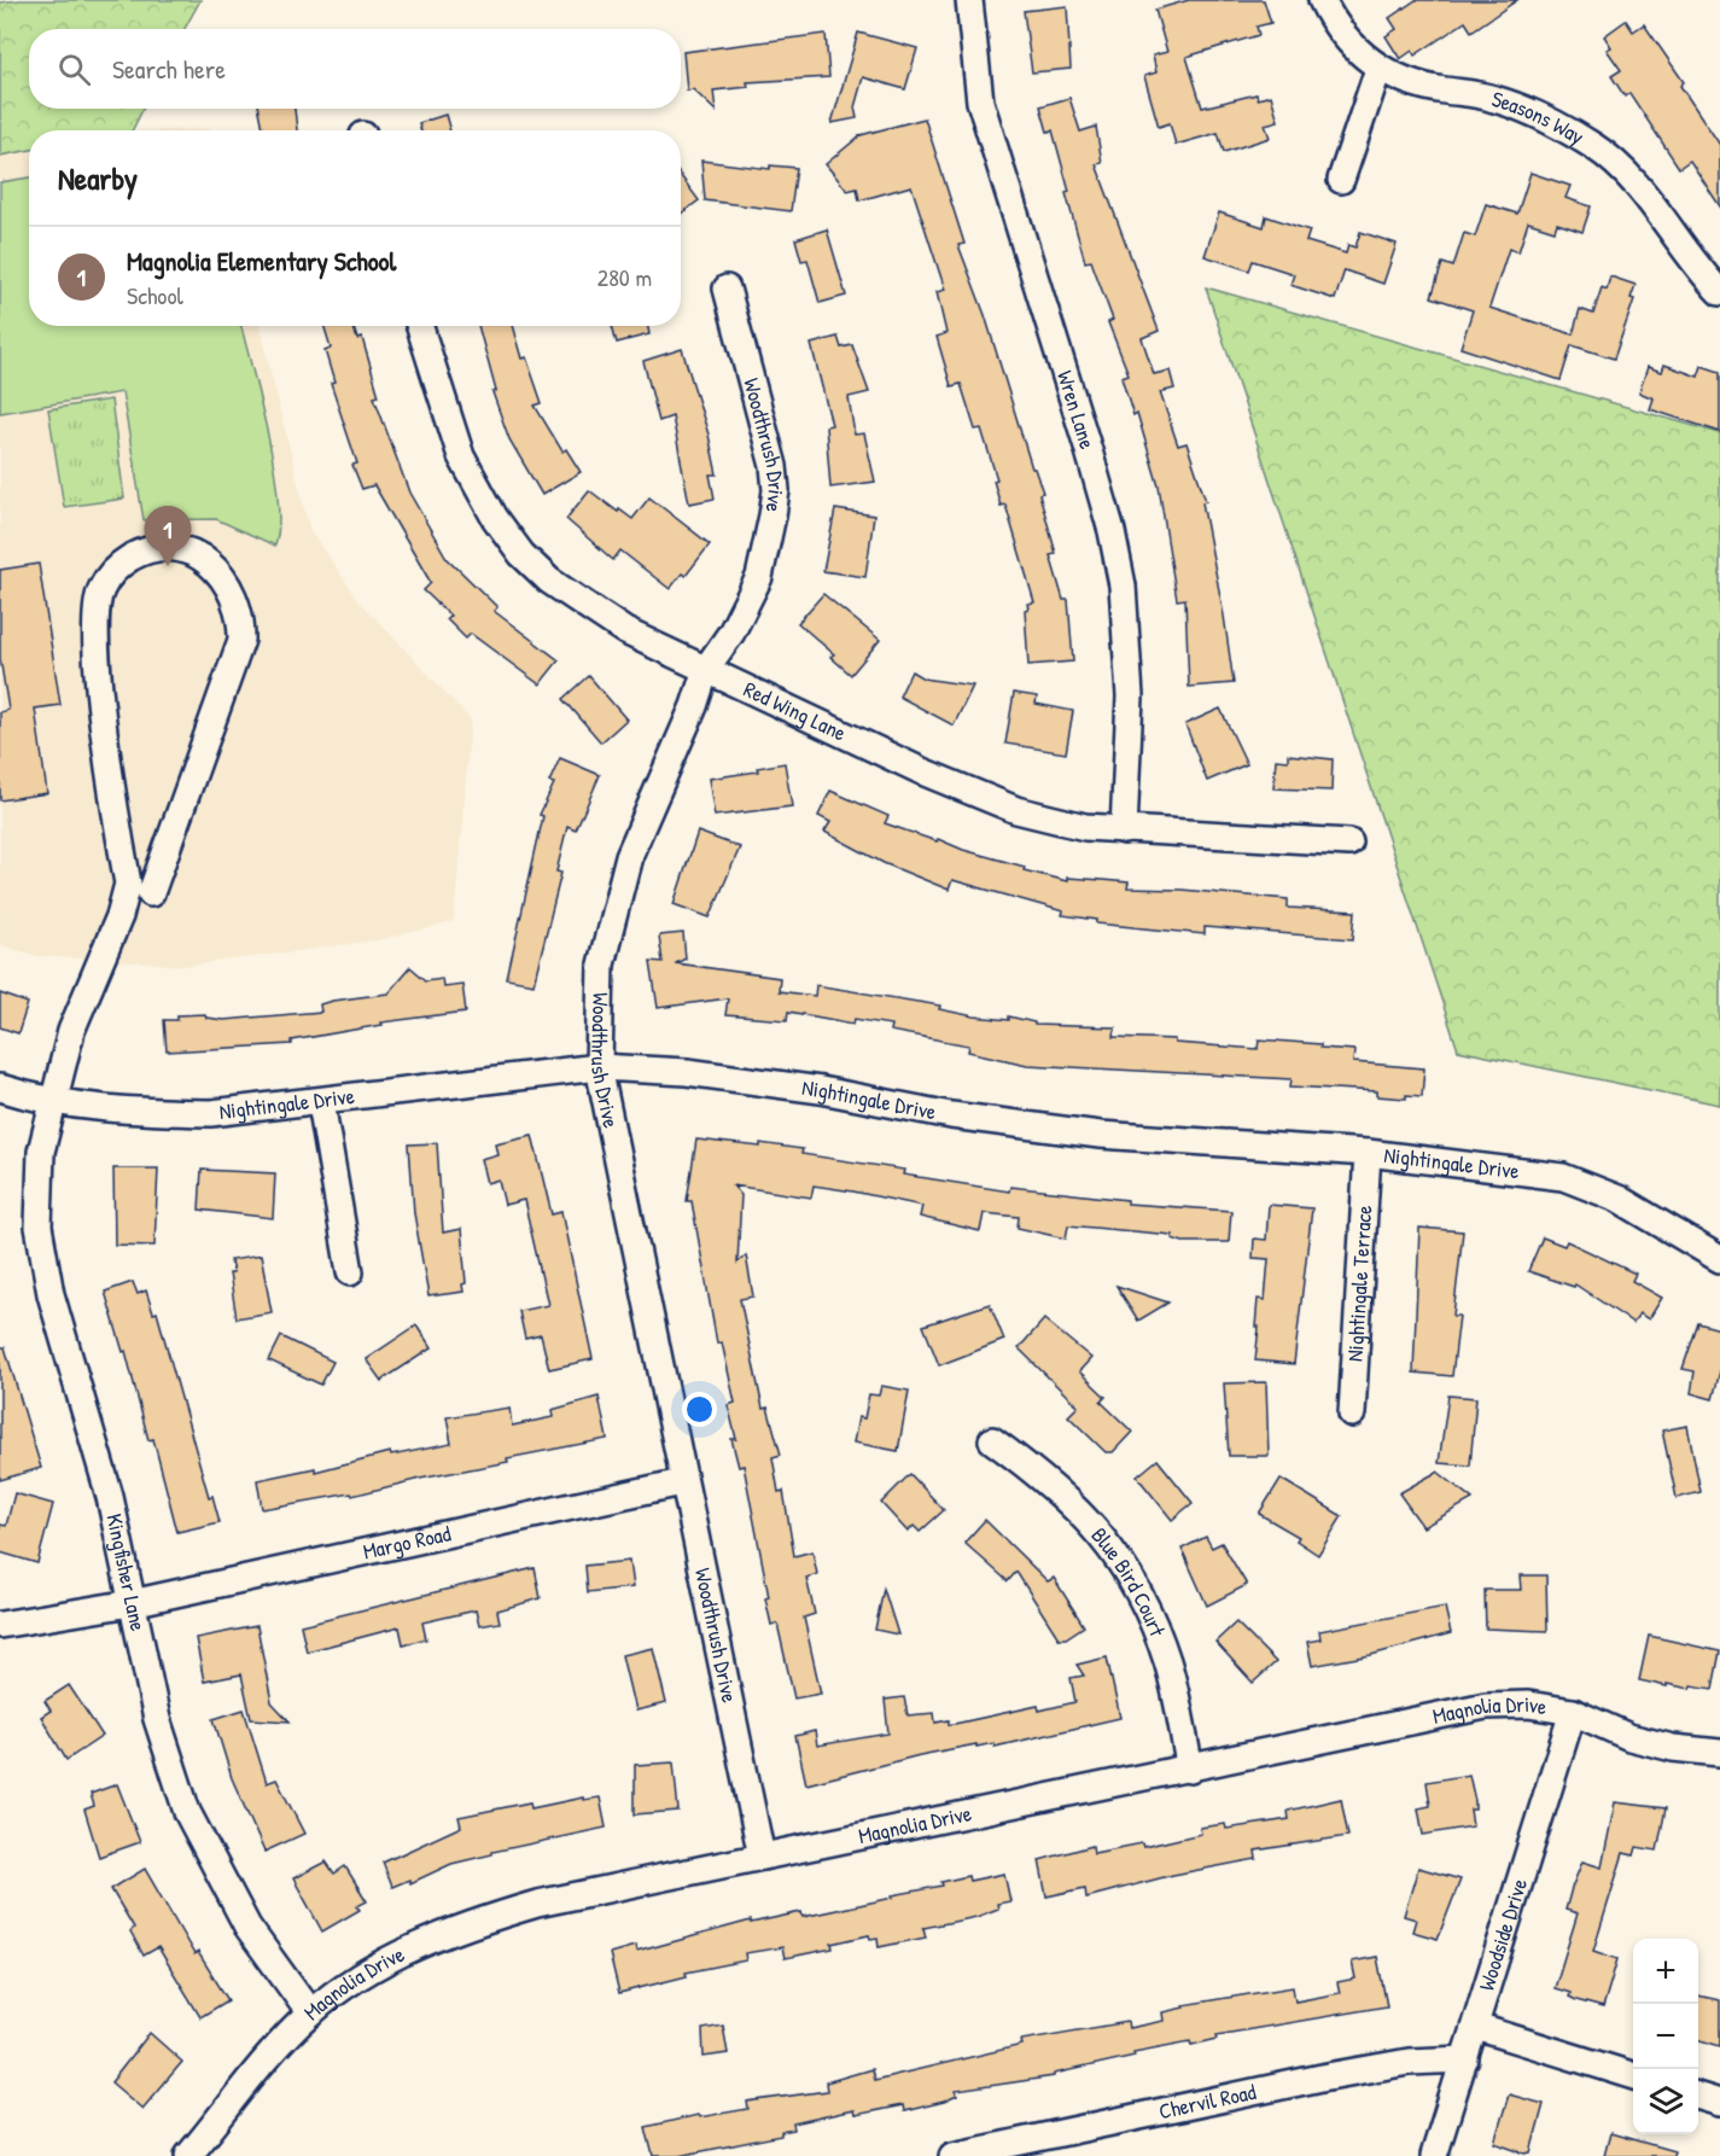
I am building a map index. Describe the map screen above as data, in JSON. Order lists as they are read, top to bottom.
{
  "streets": {
    "street": [
      "Seasons Way",
      "Wren Lane",
      "Woodthrush Drive",
      "Red Wing Lane",
      "Nightingale Drive",
      "Nightingale Terrace",
      "Margo Road",
      "Kingfisher Lane",
      "Blue Bird Court",
      "Magnolia Drive",
      "Woodside Drive",
      "Chervil Road"
    ]
  },
  "crossings": [
    ["Wren Lane", "Red Wing Lane"],
    ["Woodthrush Drive", "Red Wing Lane"],
    ["Woodthrush Drive", "Nightingale Drive"],
    ["Woodthrush Drive", "Margo Road"],
    ["Woodthrush Drive", "Magnolia Drive"],
    ["Nightingale Drive", "Nightingale Terrace"],
    ["Nightingale Drive", "Kingfisher Lane"],
    ["Margo Road", "Kingfisher Lane"],
    ["Kingfisher Lane", "Magnolia Drive"],
    ["Blue Bird Court", "Magnolia Drive"],
    ["Magnolia Drive", "Woodside Drive"],
    ["Woodside Drive", "Chervil Road"]
  ],
  "page": {
    "search": "Search here",
    "heading": "Nearby",
    "list": [
      {
        "mark": "1",
        "name": "Magnolia Elementary School",
        "note": "School",
        "value": "280 m"
      }
    ],
    "pins": "1",
    "map_buttons": ["+", "−"]
  }
}
